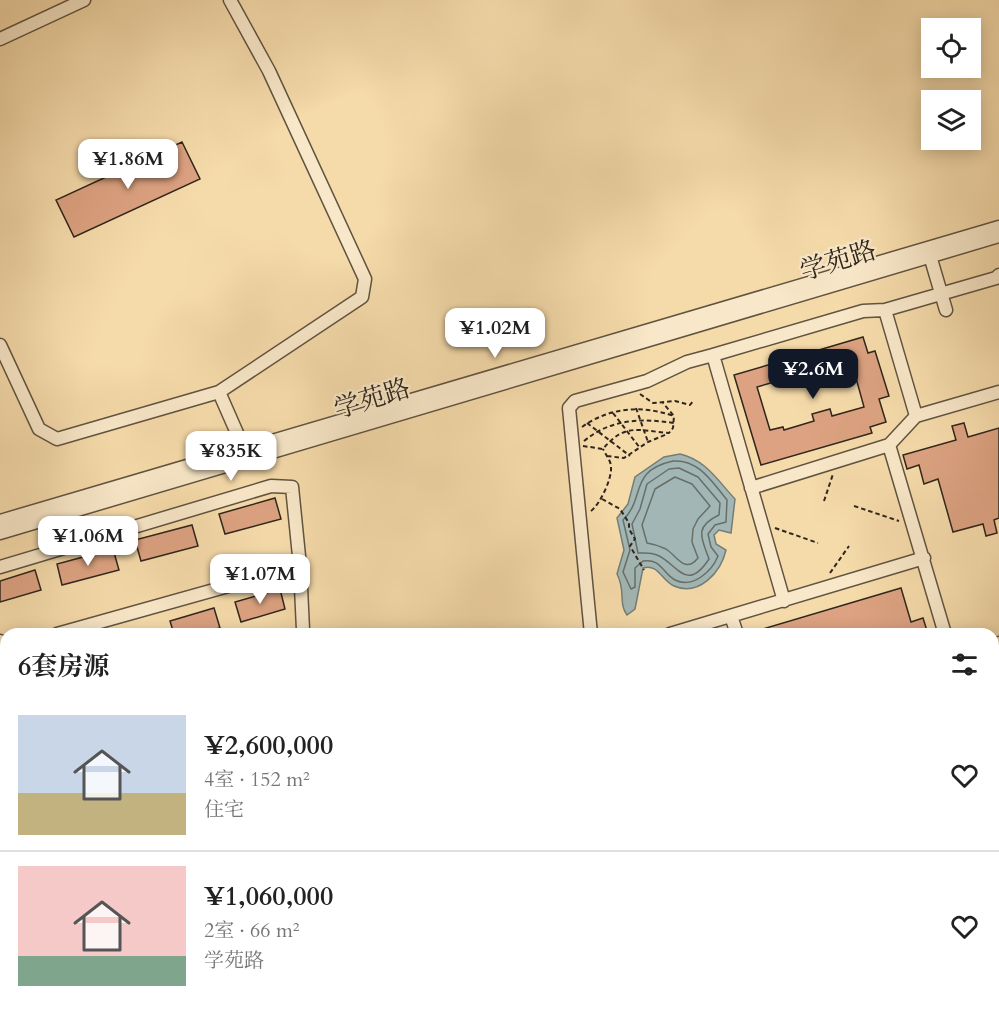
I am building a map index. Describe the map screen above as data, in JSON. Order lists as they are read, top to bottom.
{
  "streets": {
    "street": ["学苑路"]
  },
  "page": {
    "price": [
      "¥1.86M",
      "¥1.02M",
      "¥2.6M",
      "¥835K",
      "¥1.06M",
      "¥1.07M"
    ],
    "heading": "6套房源",
    "list": [
      {
        "name": "¥2,600,000",
        "note": "4室 · 152 m² · 住宅"
      },
      {
        "name": "¥1,060,000",
        "note": "2室 · 66 m² · 学苑路"
      }
    ]
  }
}
